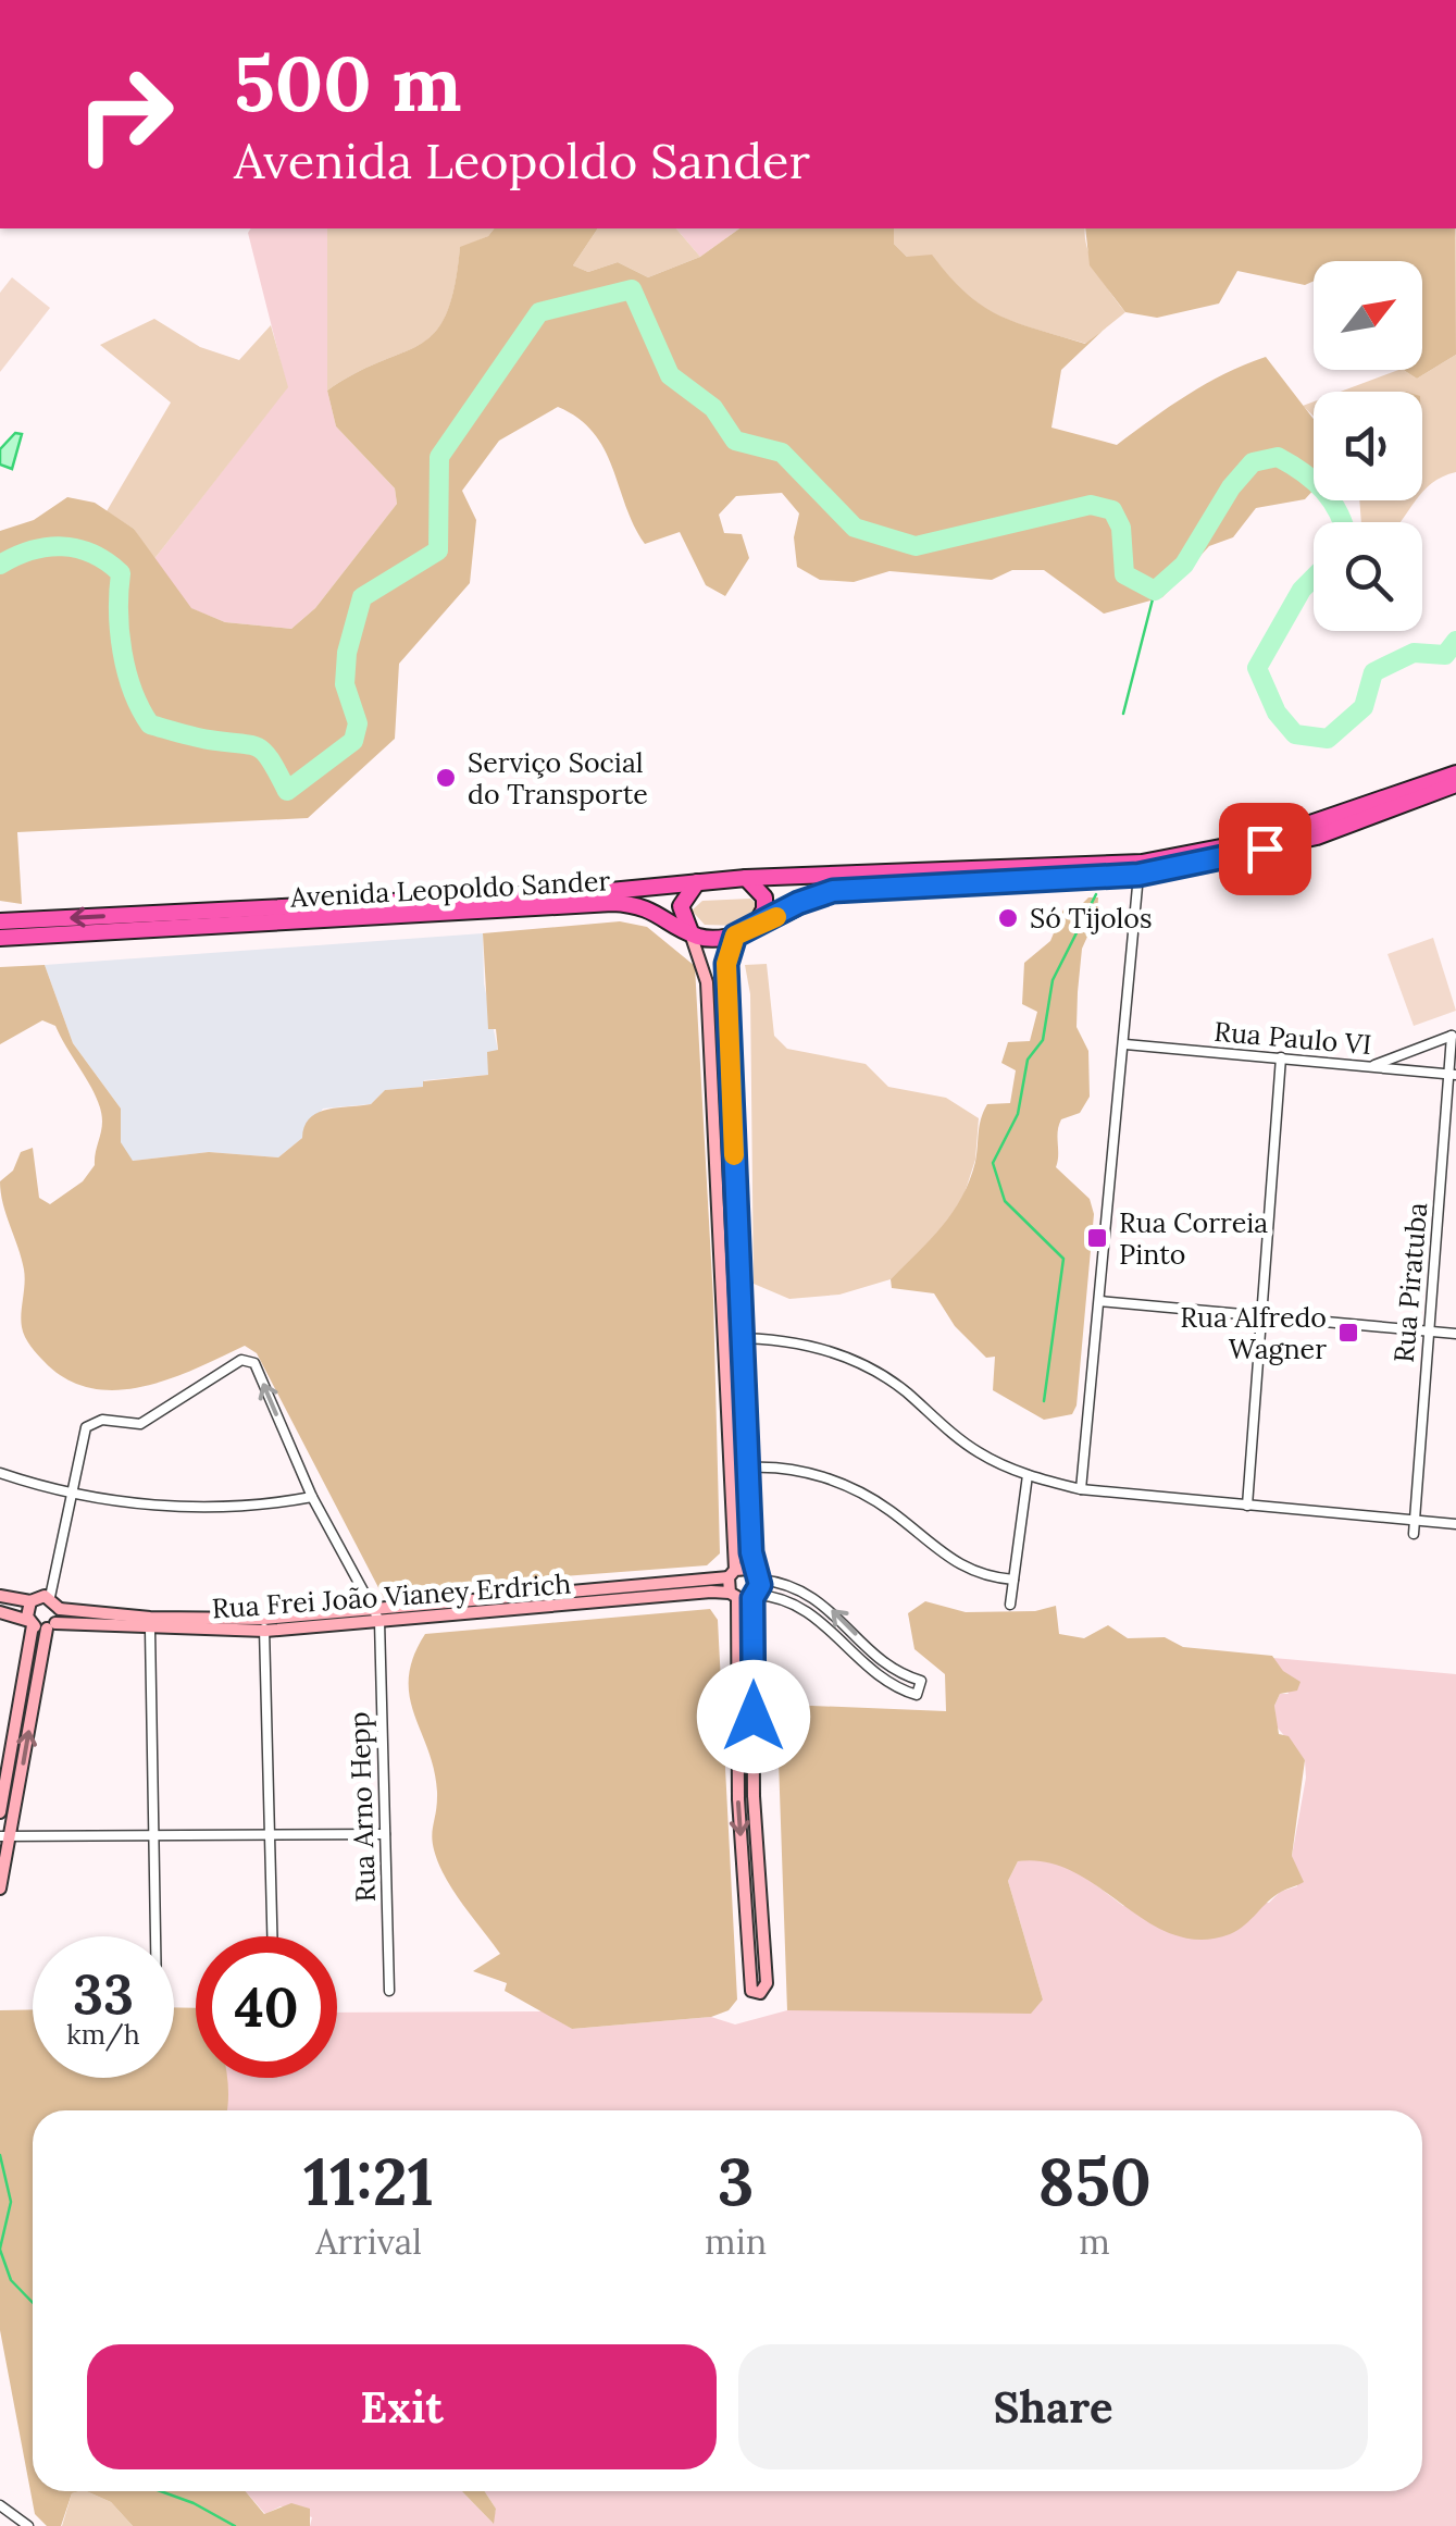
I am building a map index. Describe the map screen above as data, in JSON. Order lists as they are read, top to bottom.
{
  "streets": {
    "highway": ["Avenida Leopoldo Sander"],
    "street": [
      "Rua Paulo VI",
      "Rua Piratuba",
      "Rua Frei João Vianey Erdrich",
      "Rua Arno Hepp"
    ]
  },
  "crossings": [
    ["Rua Paulo VI", "Rua Piratuba"],
    ["Rua Frei João Vianey Erdrich", "Rua Arno Hepp"]
  ],
  "places": {
    "other": ["Serviço Social do Transporte", "Só Tijolos"],
    "transit": ["Rua Correia Pinto", "Rua Alfredo Wagner"]
  },
  "north": "top right",
  "page": {
    "turn": ["500 m", "Avenida Leopoldo Sander"],
    "speed": "33 km/h",
    "limit": "40",
    "eta": [
      "11:21",
      "Arrival",
      "3",
      "min",
      "850",
      "m"
    ],
    "buttons": ["Exit", "Share"]
  }
}
